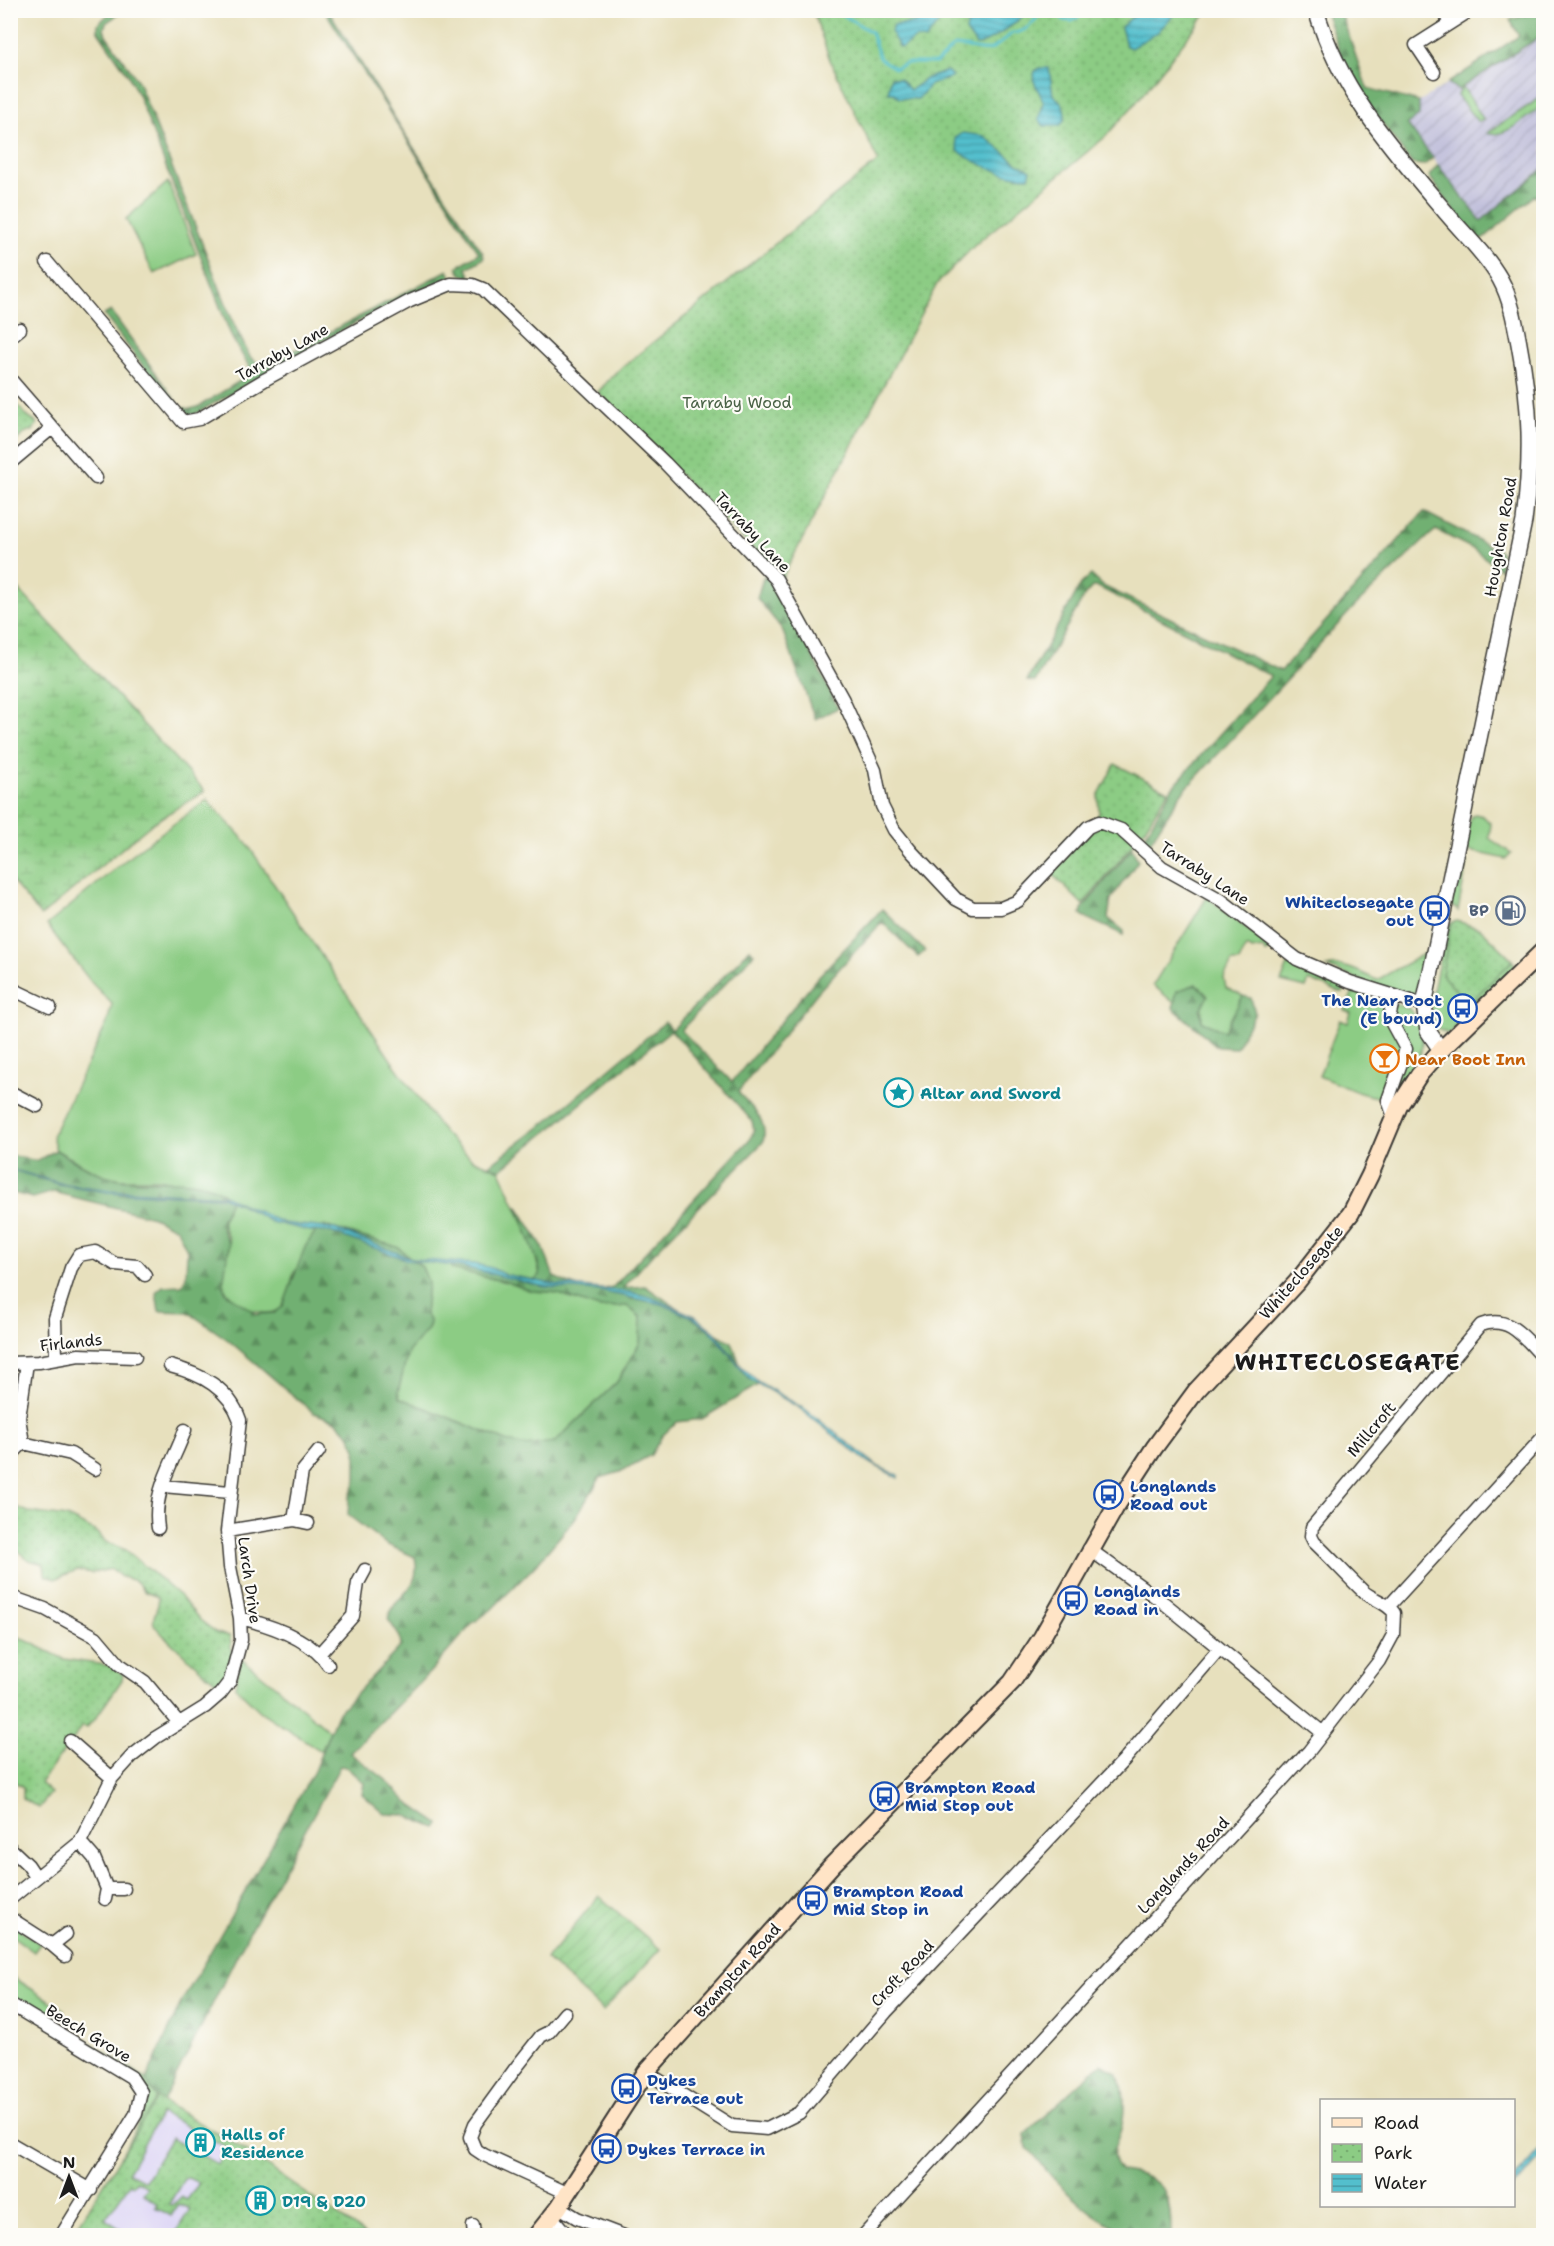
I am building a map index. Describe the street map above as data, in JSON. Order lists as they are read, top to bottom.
{
  "streets": {
    "main road": ["Whiteclosegate", "Brampton Road"],
    "street": [
      "Tarraby Lane",
      "Houghton Road",
      "Firlands",
      "Millcroft",
      "Larch Drive",
      "Longlands Road",
      "Croft Road",
      "Beech Grove"
    ]
  },
  "crossings": [
    ["Tarraby Lane", "Houghton Road"],
    ["Houghton Road", "Whiteclosegate"],
    ["Whiteclosegate", "Brampton Road"],
    ["Brampton Road", "Croft Road"]
  ],
  "districts": ["WHITECLOSEGATE"],
  "parks": ["Tarraby Wood"],
  "places": {
    "fuel station": ["BP"],
    "bus stop": [
      "Whiteclosegate out",
      "The Near Boot (E bound)",
      "Longlands Road out",
      "Longlands Road in",
      "Brampton Road Mid Stop out",
      "Brampton Road Mid Stop in",
      "Dykes Terrace out",
      "Dykes Terrace in"
    ],
    "bar": ["Near Boot Inn"],
    "place": ["Altar and Sword"],
    "building": ["Halls of Residence", "D19 & D20"]
  },
  "legend": ["Road", "Park", "Water"],
  "north": "top"
}
